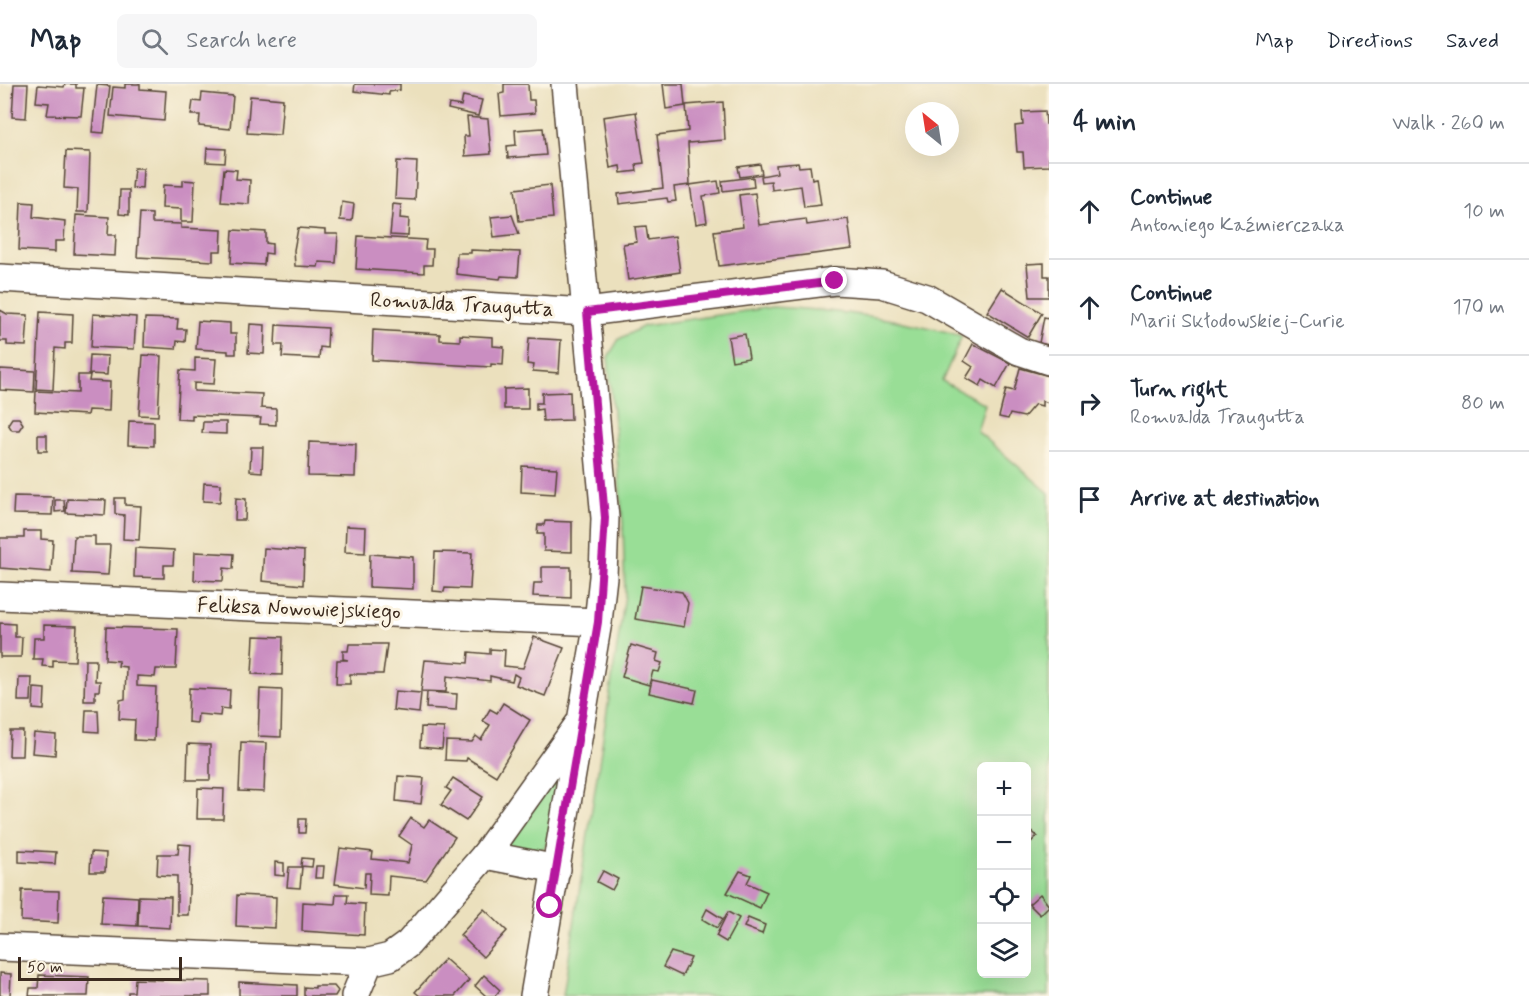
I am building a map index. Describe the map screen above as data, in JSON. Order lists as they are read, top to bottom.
{
  "streets": {
    "street": ["Romualda Traugutta", "Feliksa Nowowiejskiego"]
  },
  "scale_bar": "50 m",
  "north": "top left",
  "page": {
    "header": "Map",
    "search": "Search here",
    "nav": ["Map", "Directions", "Saved"],
    "heading": ["4 min", "Walk · 260 m"],
    "list": [
      ["Continue", "Antoniego Kaźmierczaka", "10 m"],
      ["Continue", "Marii Skłodowskiej-Curie", "170 m"],
      ["Turn right", "Romualda Traugutta", "80 m"],
      "Arrive at destination"
    ],
    "map_buttons": ["+", "−"],
    "scale": "50 m"
  }
}
